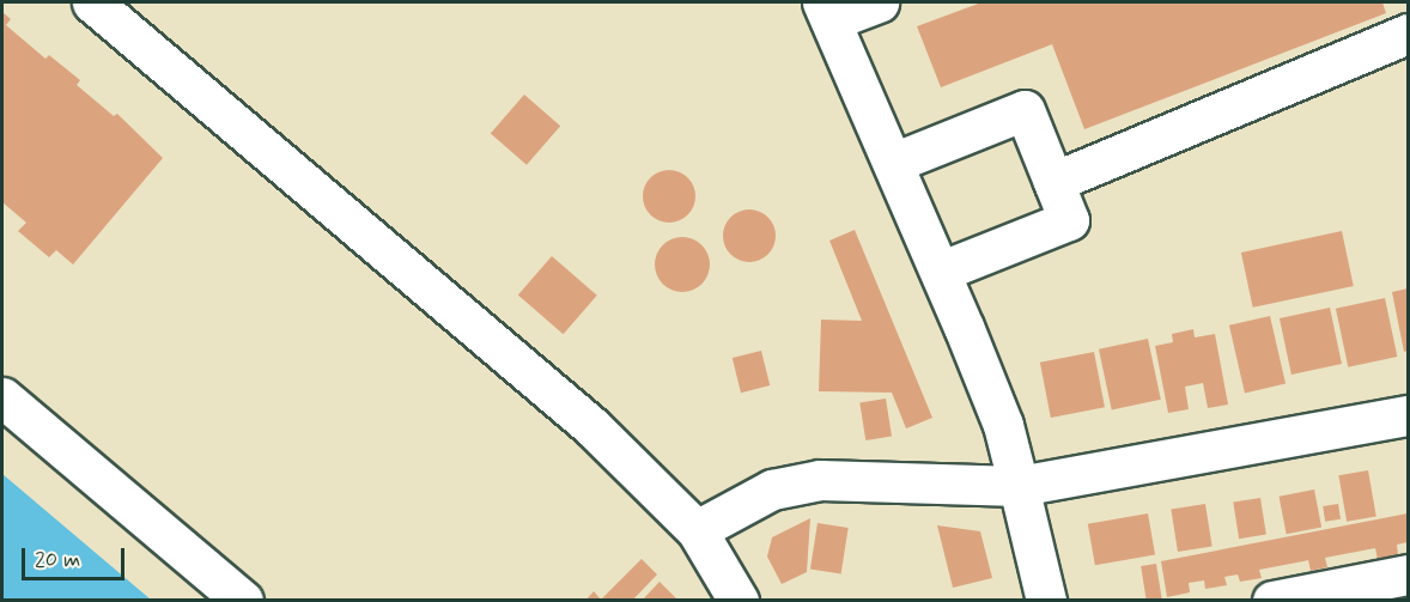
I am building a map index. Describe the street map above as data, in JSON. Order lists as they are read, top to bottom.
{
  "scale_bar": "20 m"
}
